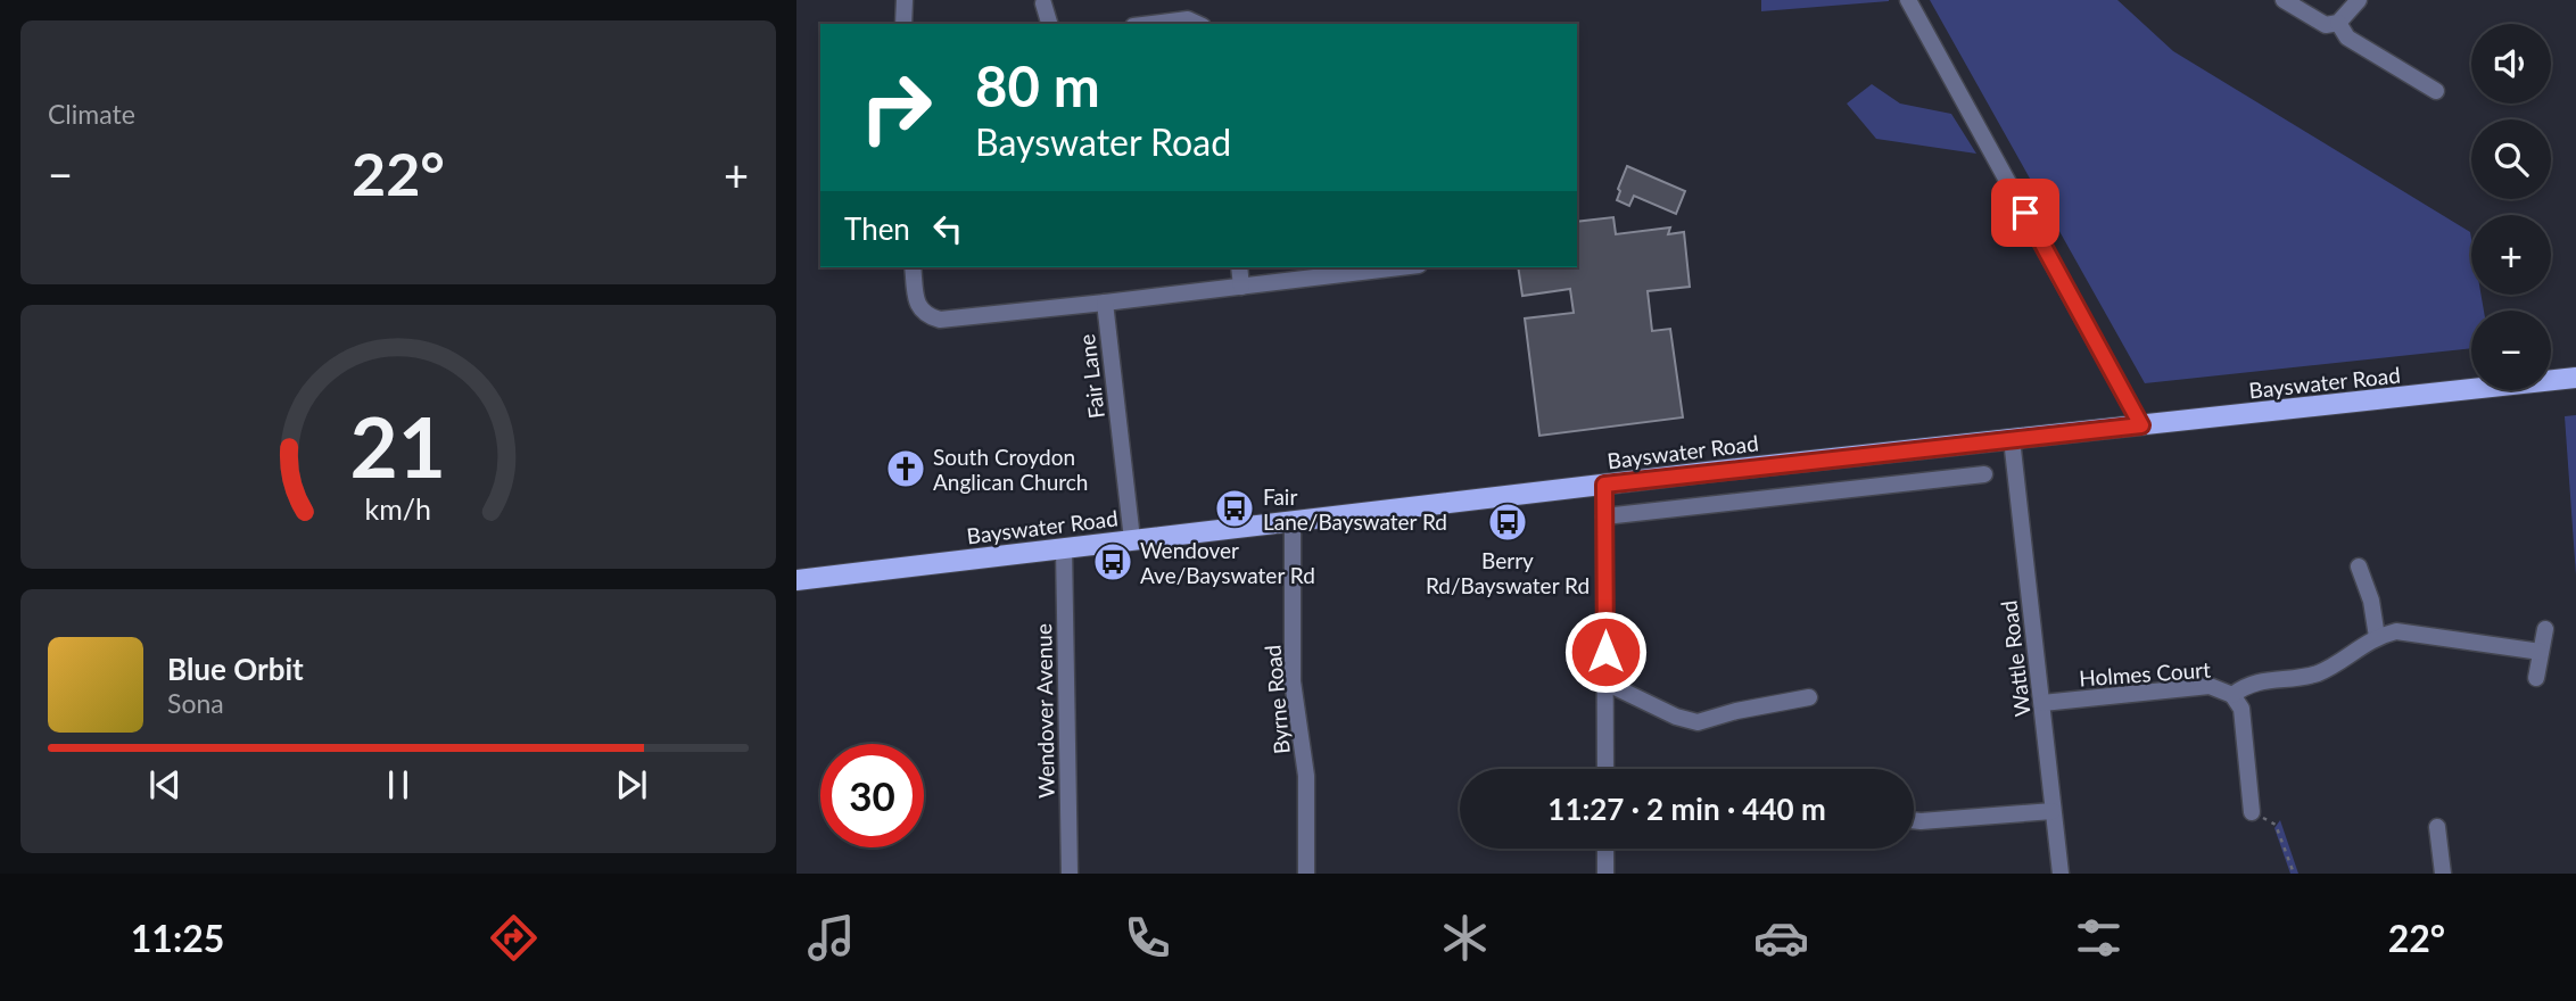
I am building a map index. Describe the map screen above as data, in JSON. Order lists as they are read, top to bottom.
{
  "streets": {
    "main road": ["Bayswater Road"],
    "street": [
      "Fair Lane",
      "Wattle Road",
      "Holmes Court",
      "Byrne Road",
      "Wendover Avenue"
    ]
  },
  "crossings": [
    ["Fair Lane", "Bayswater Road"],
    ["Bayswater Road", "Wattle Road"],
    ["Bayswater Road", "Byrne Road"],
    ["Bayswater Road", "Wendover Avenue"],
    ["Wattle Road", "Holmes Court"]
  ],
  "places": {
    "church": ["South Croydon Anglican Church"],
    "bus stop": ["Fair Lane/Bayswater Rd", "Berry Rd/Bayswater Rd", "Wendover Ave/Bayswater Rd"]
  },
  "page": {
    "tile": "Climate",
    "map_buttons": ["+", "−"],
    "turn": ["80 m", "Bayswater Road"],
    "heat": ["−", "22°", "+"],
    "then": "Then",
    "song": ["Blue Orbit", "Sona"],
    "limit": "30",
    "trip": "11:27 · 2 min · 440 m",
    "tabs": ["11:25", "22°"],
    "gauge": ["21", "km/h"]
  }
}
